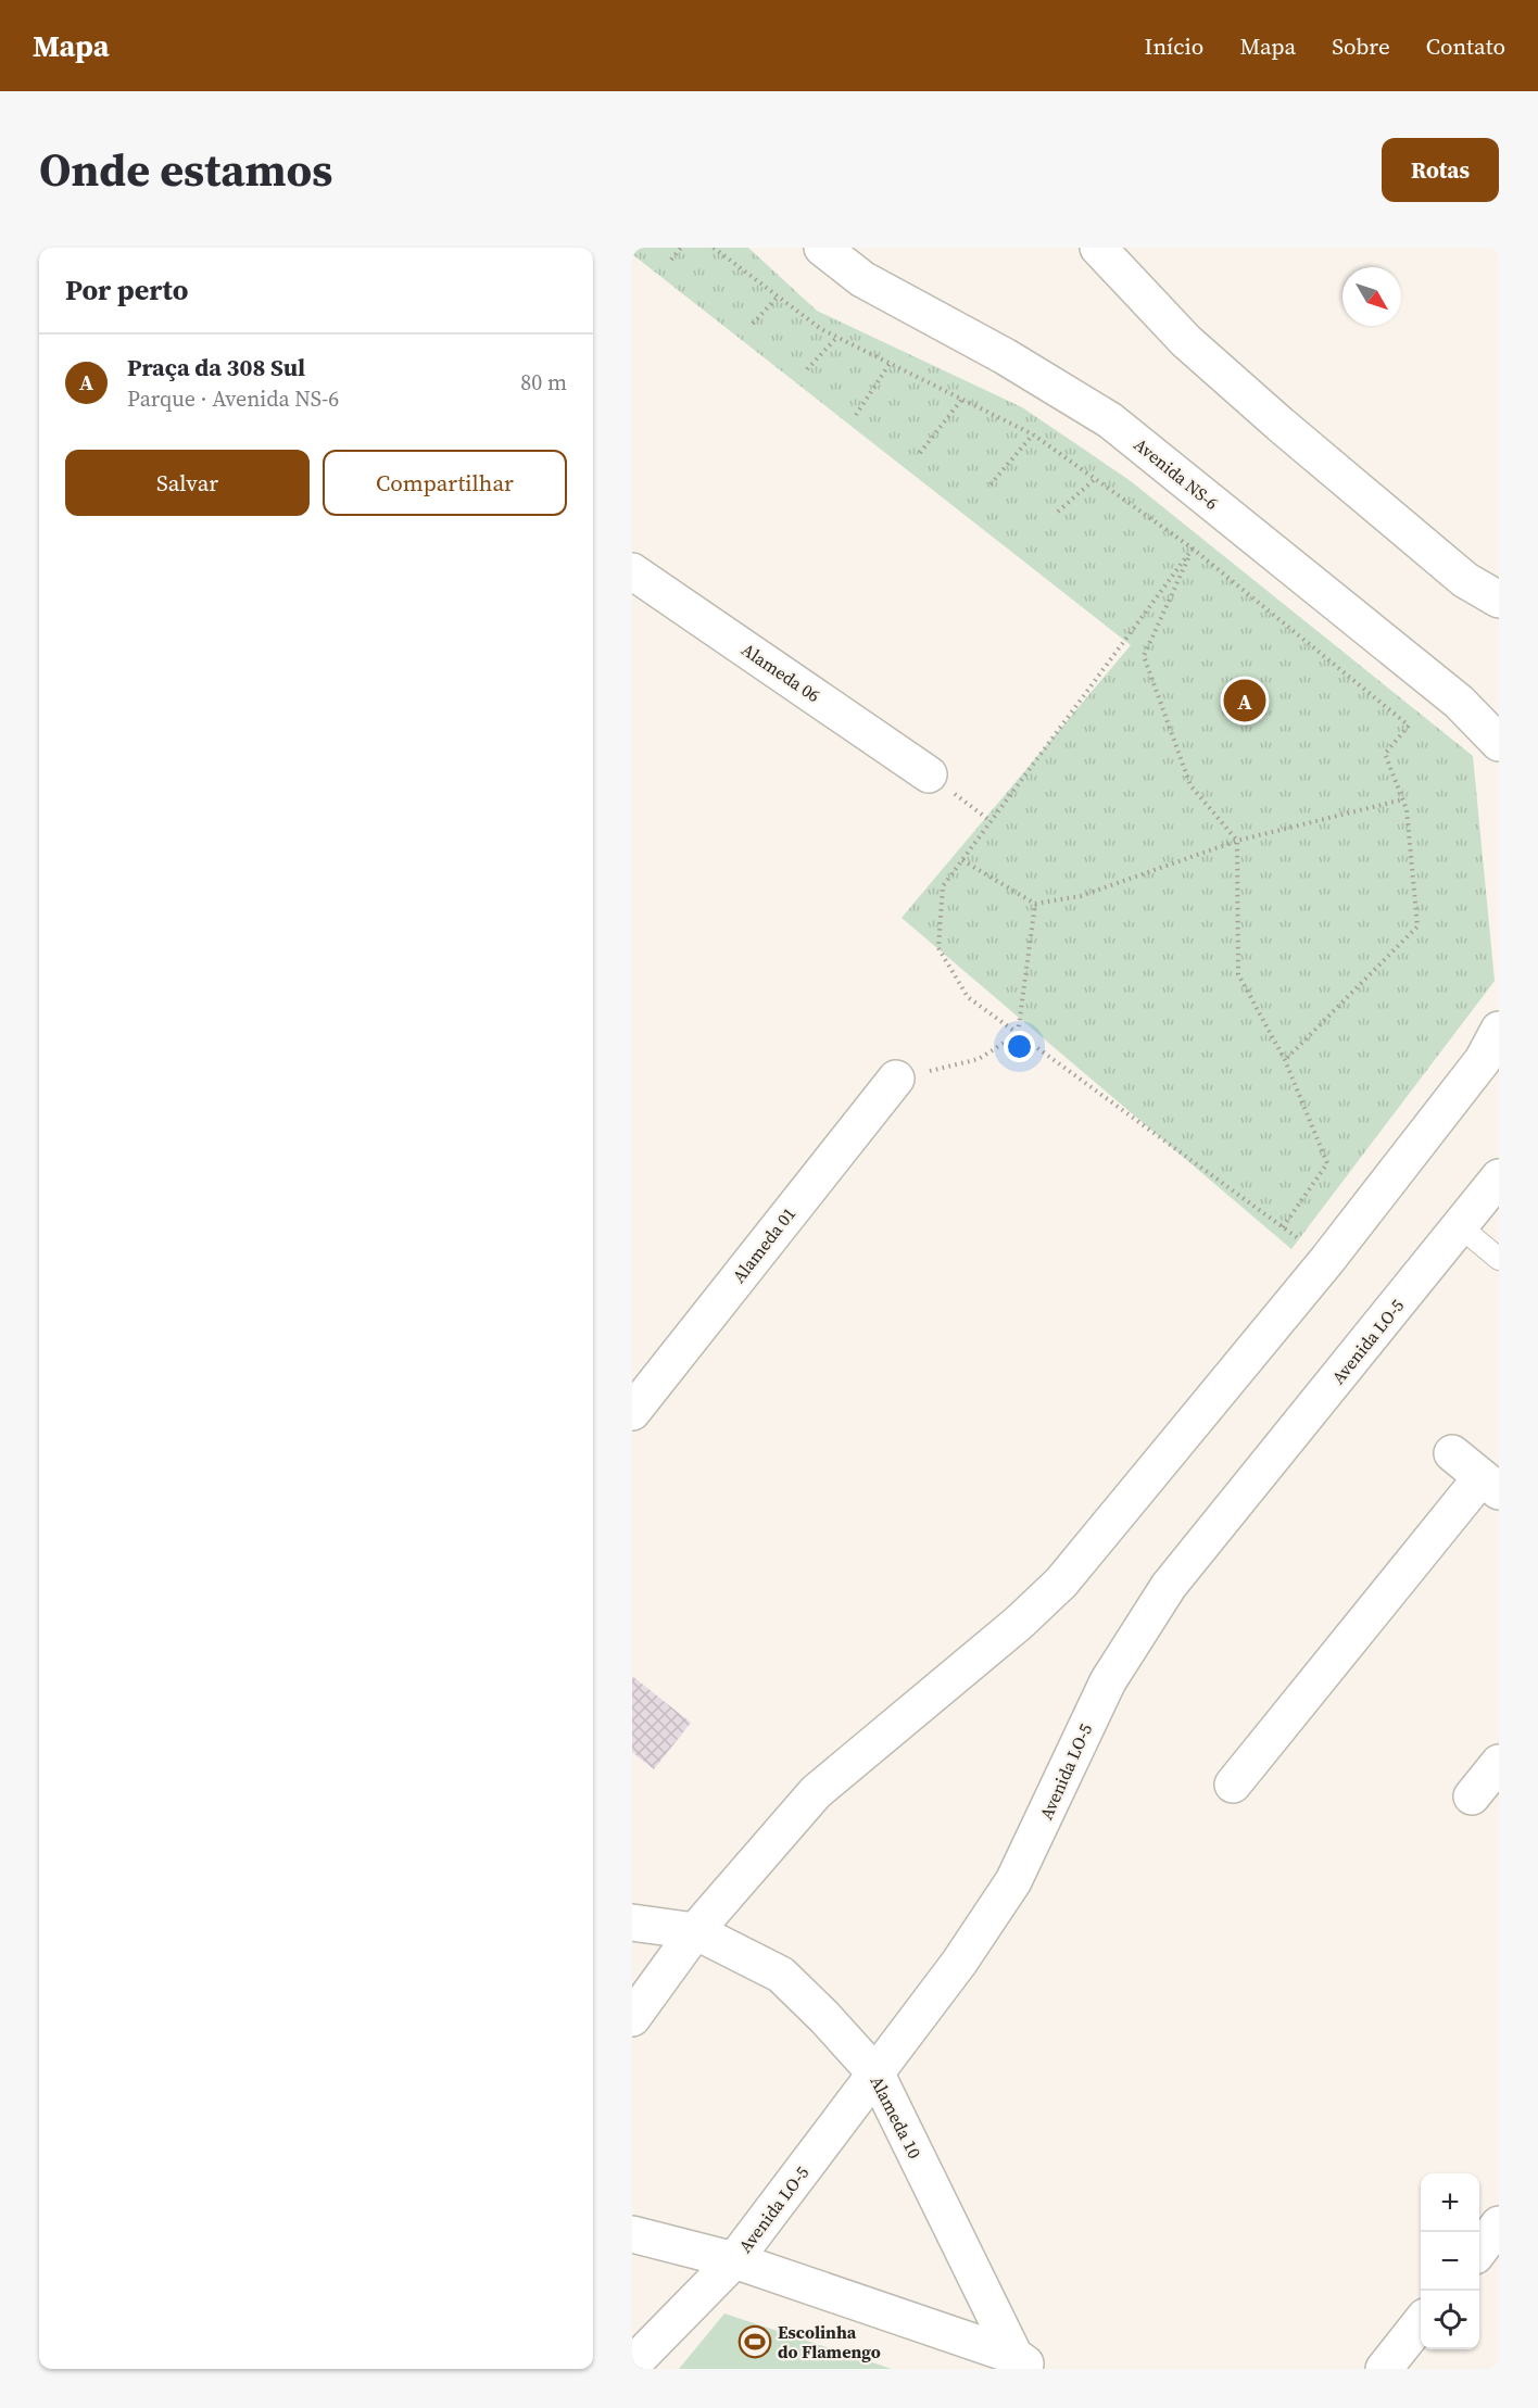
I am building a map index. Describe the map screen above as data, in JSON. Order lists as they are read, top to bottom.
{
  "streets": {
    "street": [
      "Avenida NS-6",
      "Alameda 06",
      "Alameda 01",
      "Avenida LO-5",
      "Alameda 10"
    ]
  },
  "crossings": [
    ["Avenida LO-5", "Alameda 10"]
  ],
  "places": {
    "sports": ["Escolinha do Flamengo"]
  },
  "north": "bottom right",
  "page": {
    "header": "Mapa",
    "nav": [
      "Início",
      "Mapa",
      "Sobre",
      "Contato"
    ],
    "title": "Onde estamos",
    "buttons": [
      "Rotas",
      ["Salvar", "Compartilhar"]
    ],
    "heading": "Por perto",
    "list": [
      {
        "mark": "A",
        "name": "Praça da 308 Sul",
        "note": "Parque · Avenida NS-6",
        "value": "80 m"
      }
    ],
    "pins": "A",
    "map_buttons": ["+", "−"]
  }
}
